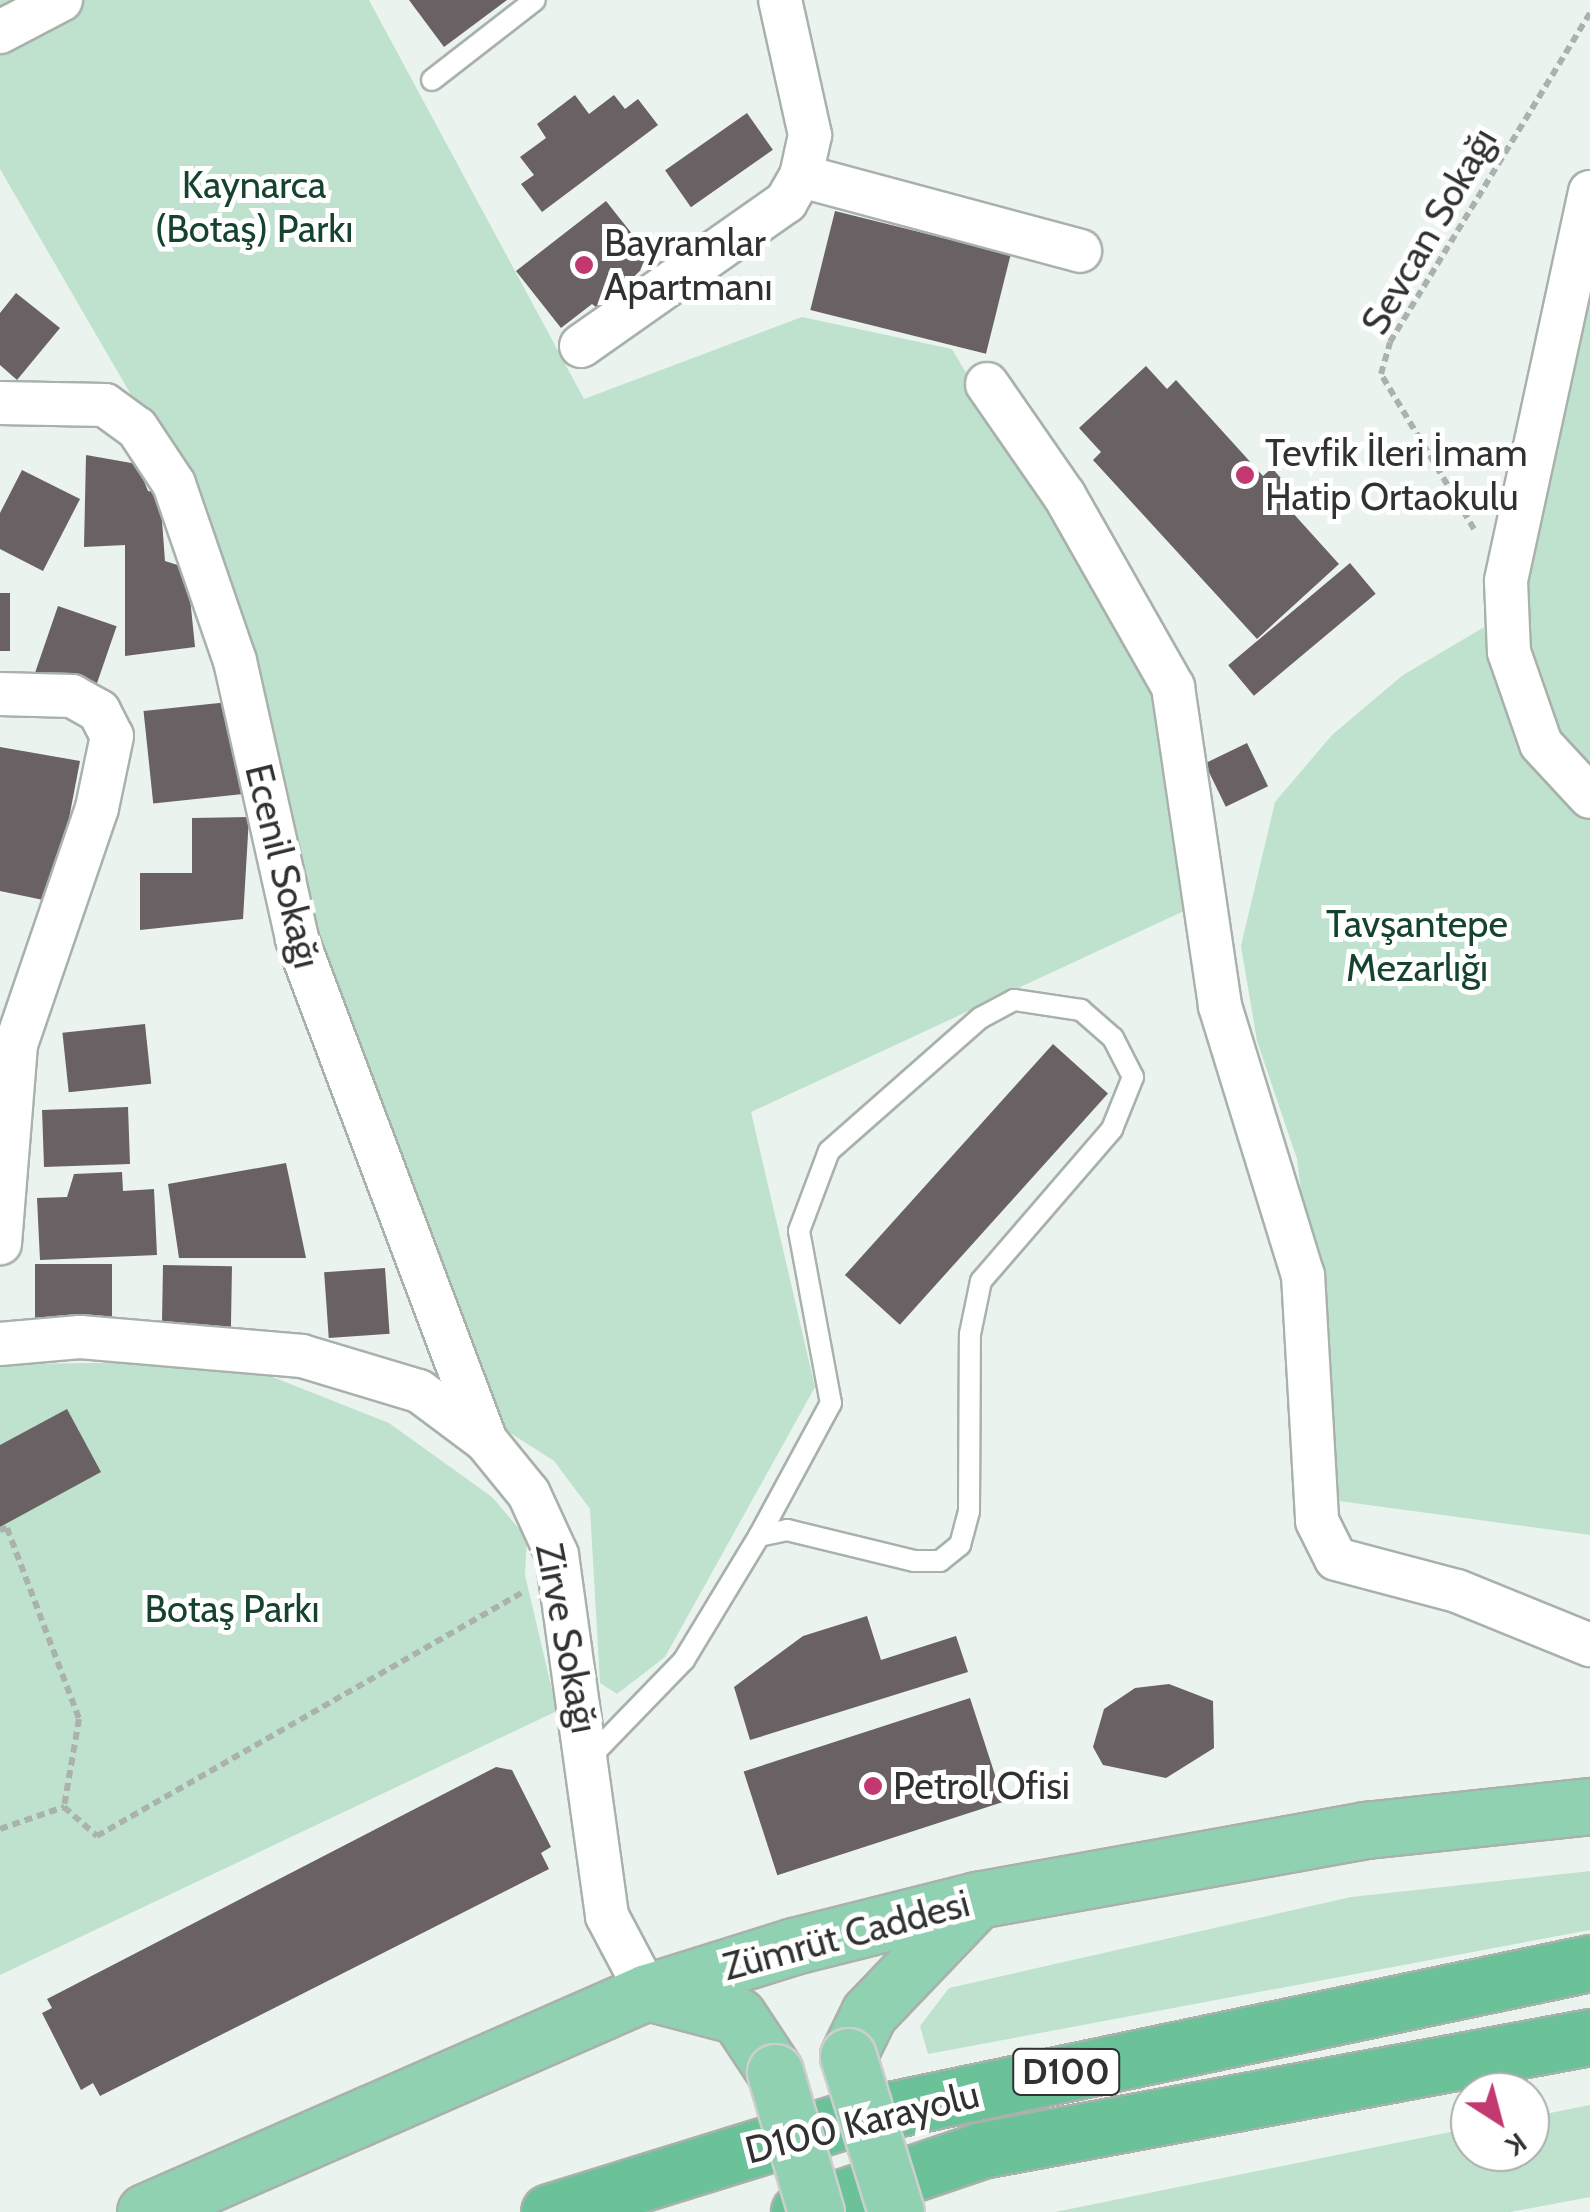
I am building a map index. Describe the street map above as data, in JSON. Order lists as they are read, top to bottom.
{
  "streets": {
    "highway": ["D100", "D100 Karayolu"],
    "main road": ["Zümrüt Caddesi"],
    "street": ["Ecenil Sokağı", "Zirve Sokağı"],
    "path": ["Sevcan Sokağı"]
  },
  "crossings": [
    ["Ecenil Sokağı", "Zirve Sokağı"],
    ["Zirve Sokağı", "Zümrüt Caddesi"]
  ],
  "parks": ["Kaynarca (Botaş) Parkı", "Tavşantepe Mezarlığı", "Botaş Parkı"],
  "places": ["Bayramlar Apartmanı", "Tevfik İleri İmam Hatip Ortaokulu", "Petrol Ofisi"],
  "north": "bottom right"
}
